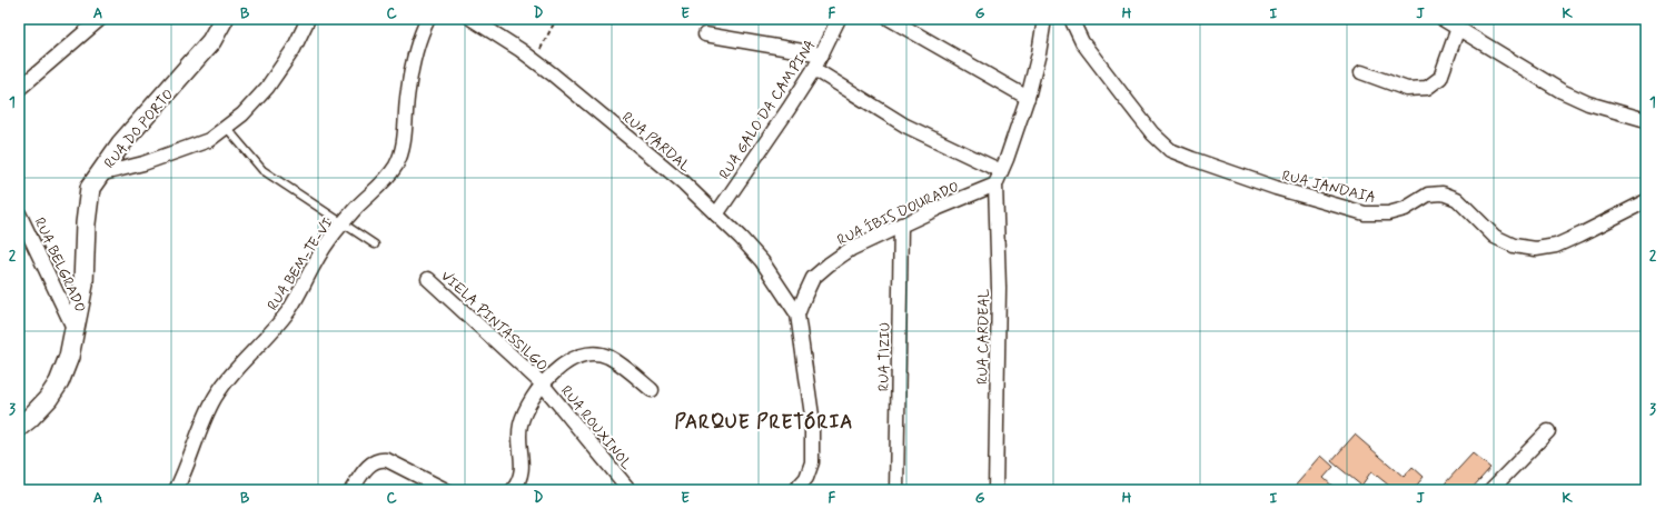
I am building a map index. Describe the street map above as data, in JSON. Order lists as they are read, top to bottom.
{
  "streets": {
    "street": [
      "RUA GALO DA CAMPINA",
      "RUA DO PORTO",
      "RUA PARDAL",
      "RUA JANDAIA",
      "RUA ÍBIS DOURADO",
      "RUA BEM-TE-VI",
      "RUA BELGRADO",
      "VIELA PINTASSILGO",
      "RUA CARDEAL",
      "RUA TIZIU",
      "RUA ROUXINOL"
    ]
  },
  "crossings": [
    ["RUA GALO DA CAMPINA", "RUA PARDAL"],
    ["RUA DO PORTO", "RUA BELGRADO"],
    ["RUA PARDAL", "RUA ÍBIS DOURADO"],
    ["RUA ÍBIS DOURADO", "RUA CARDEAL"],
    ["RUA ÍBIS DOURADO", "RUA TIZIU"],
    ["VIELA PINTASSILGO", "RUA ROUXINOL"]
  ],
  "districts": ["PARQUE PRETÓRIA"],
  "grid": {
    "columns": [
      "A",
      "B",
      "C",
      "D",
      "E",
      "F",
      "G",
      "H",
      "I",
      "J",
      "K"
    ],
    "rows": ["1", "2", "3"]
  }
}
